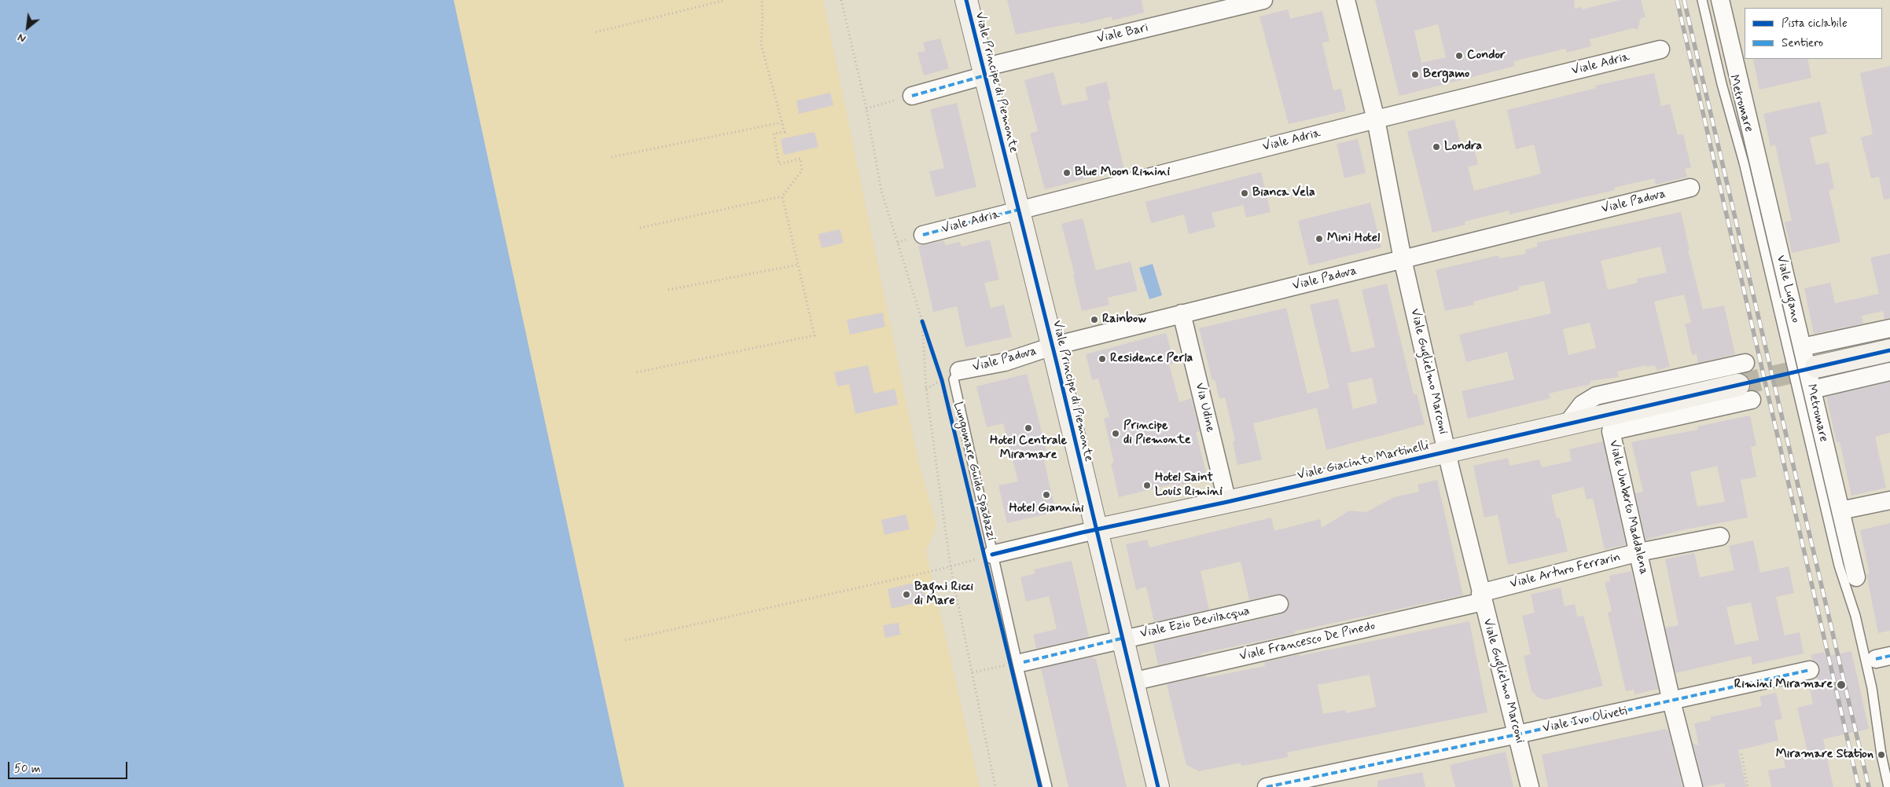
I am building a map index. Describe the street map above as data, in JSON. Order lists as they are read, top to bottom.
{
  "streets": {
    "street": [
      "Viale Bari",
      "Viale Adria",
      "Viale Principe di Piemonte",
      "Viale Padova",
      "Viale Lugano",
      "Viale Guglielmo Marconi",
      "Via Udine",
      "Viale Giacinto Martinelli",
      "Viale Umberto Maddalena",
      "Viale Arturo Ferrarin",
      "Viale Ezio Bevilacqua",
      "Viale Francesco De Pinedo",
      "Viale Ivo Oliveti"
    ],
    "lane": ["Metromare", "Lungomare Guido Spadazzi"]
  },
  "crossings": [
    ["Viale Bari", "Viale Principe di Piemonte"],
    ["Viale Adria", "Viale Principe di Piemonte"],
    ["Viale Adria", "Viale Guglielmo Marconi"],
    ["Viale Principe di Piemonte", "Viale Padova"],
    ["Viale Principe di Piemonte", "Viale Giacinto Martinelli"],
    ["Viale Principe di Piemonte", "Viale Ezio Bevilacqua"],
    ["Viale Principe di Piemonte", "Viale Francesco De Pinedo"],
    ["Viale Padova", "Viale Guglielmo Marconi"],
    ["Viale Padova", "Via Udine"],
    ["Viale Padova", "Lungomare Guido Spadazzi"],
    ["Viale Guglielmo Marconi", "Viale Giacinto Martinelli"],
    ["Viale Guglielmo Marconi", "Viale Arturo Ferrarin"],
    ["Viale Guglielmo Marconi", "Viale Francesco De Pinedo"],
    ["Viale Guglielmo Marconi", "Viale Ivo Oliveti"],
    ["Via Udine", "Viale Giacinto Martinelli"],
    ["Viale Giacinto Martinelli", "Lungomare Guido Spadazzi"],
    ["Viale Giacinto Martinelli", "Viale Umberto Maddalena"],
    ["Viale Umberto Maddalena", "Viale Arturo Ferrarin"],
    ["Viale Umberto Maddalena", "Viale Ivo Oliveti"],
    ["Viale Arturo Ferrarin", "Viale Francesco De Pinedo"]
  ],
  "places": [
    "Condor",
    "Bergamo",
    "Londra",
    "Blue Moon Rimini",
    "Bianca Vela",
    "Mini Hotel",
    "Rainbow",
    "Residence Perla",
    "Hotel Centrale Miramare",
    "Principe di Piemonte",
    "Hotel Saint Louis Rimini",
    "Hotel Giannini",
    "Bagni Ricci di Mare",
    "Rimini Miramare",
    "Miramare Station"
  ],
  "legend": ["Pista ciclabile", "Sentiero"],
  "scale_bar": "50 m",
  "north": "bottom left"
}
